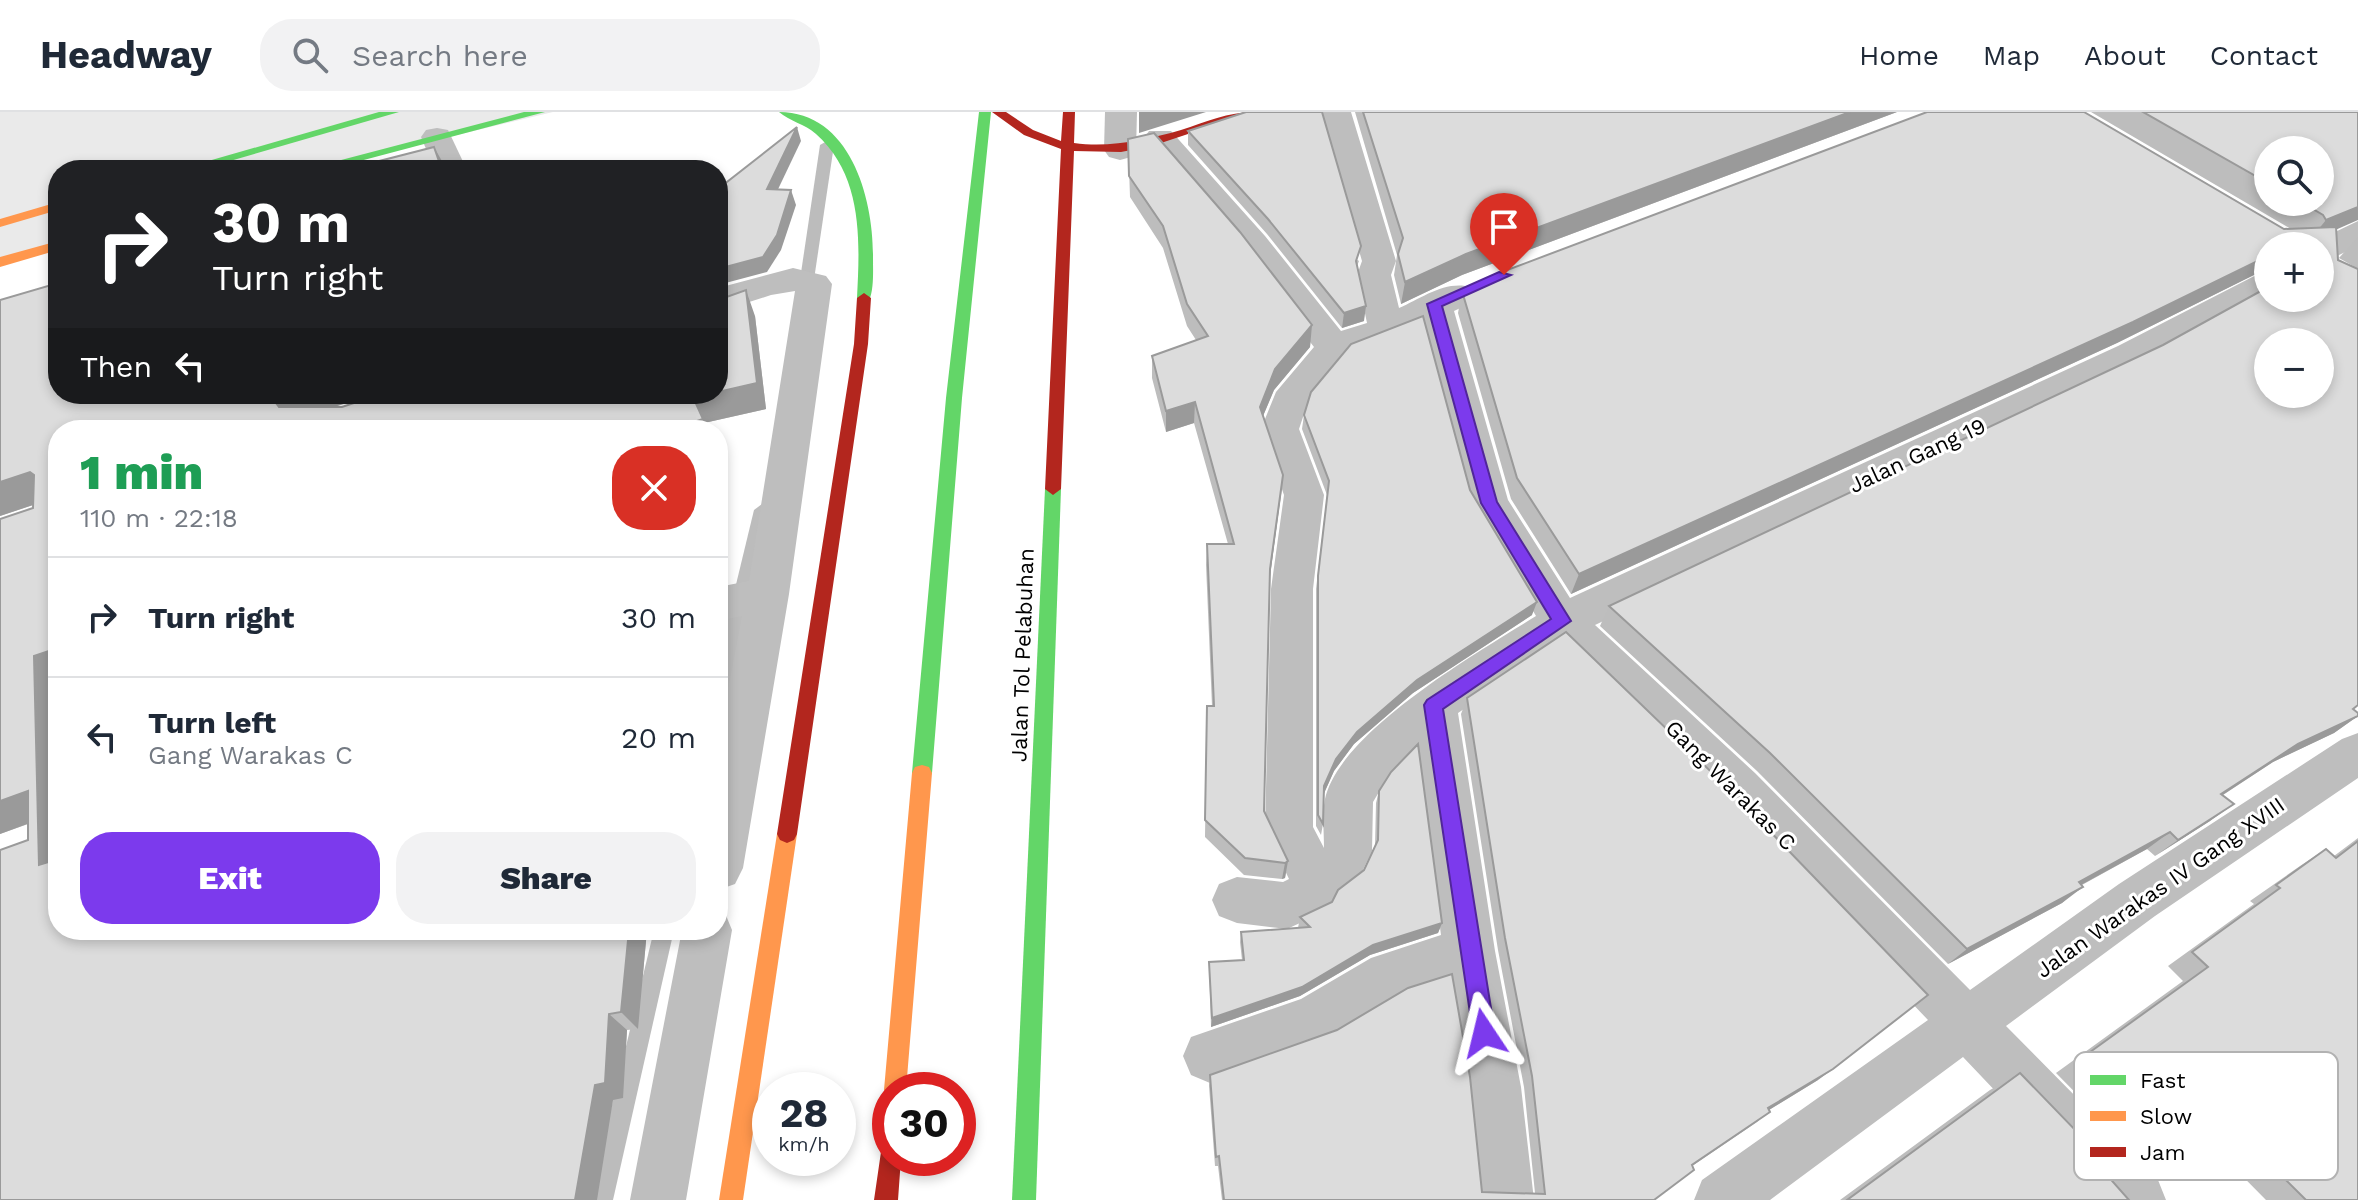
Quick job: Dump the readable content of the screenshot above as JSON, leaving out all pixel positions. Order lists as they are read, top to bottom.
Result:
{
  "streets": {
    "main road": ["Jalan Tol Pelabuhan"],
    "street": ["Jalan Gang 19", "Gang Warakas C", "Jalan Warakas IV Gang XVIII"]
  },
  "crossings": [
    ["Jalan Gang 19", "Gang Warakas C"],
    ["Gang Warakas C", "Jalan Warakas IV Gang XVIII"]
  ],
  "legend": ["Fast", "Slow", "Jam"],
  "page": {
    "header": "Headway",
    "search": "Search here",
    "nav": [
      "Home",
      "Map",
      "About",
      "Contact"
    ],
    "map_buttons": ["+", "−"],
    "turn": ["30 m", "Turn right"],
    "then": "Then",
    "heading": ["1 min", "110 m · 22:18"],
    "list": [
      {
        "name": "Turn right",
        "value": "30 m"
      },
      {
        "name": "Turn left",
        "note": "Gang Warakas C",
        "value": "20 m"
      }
    ],
    "buttons": ["Exit", "Share"],
    "speed": "28 km/h",
    "limit": "30"
  }
}
